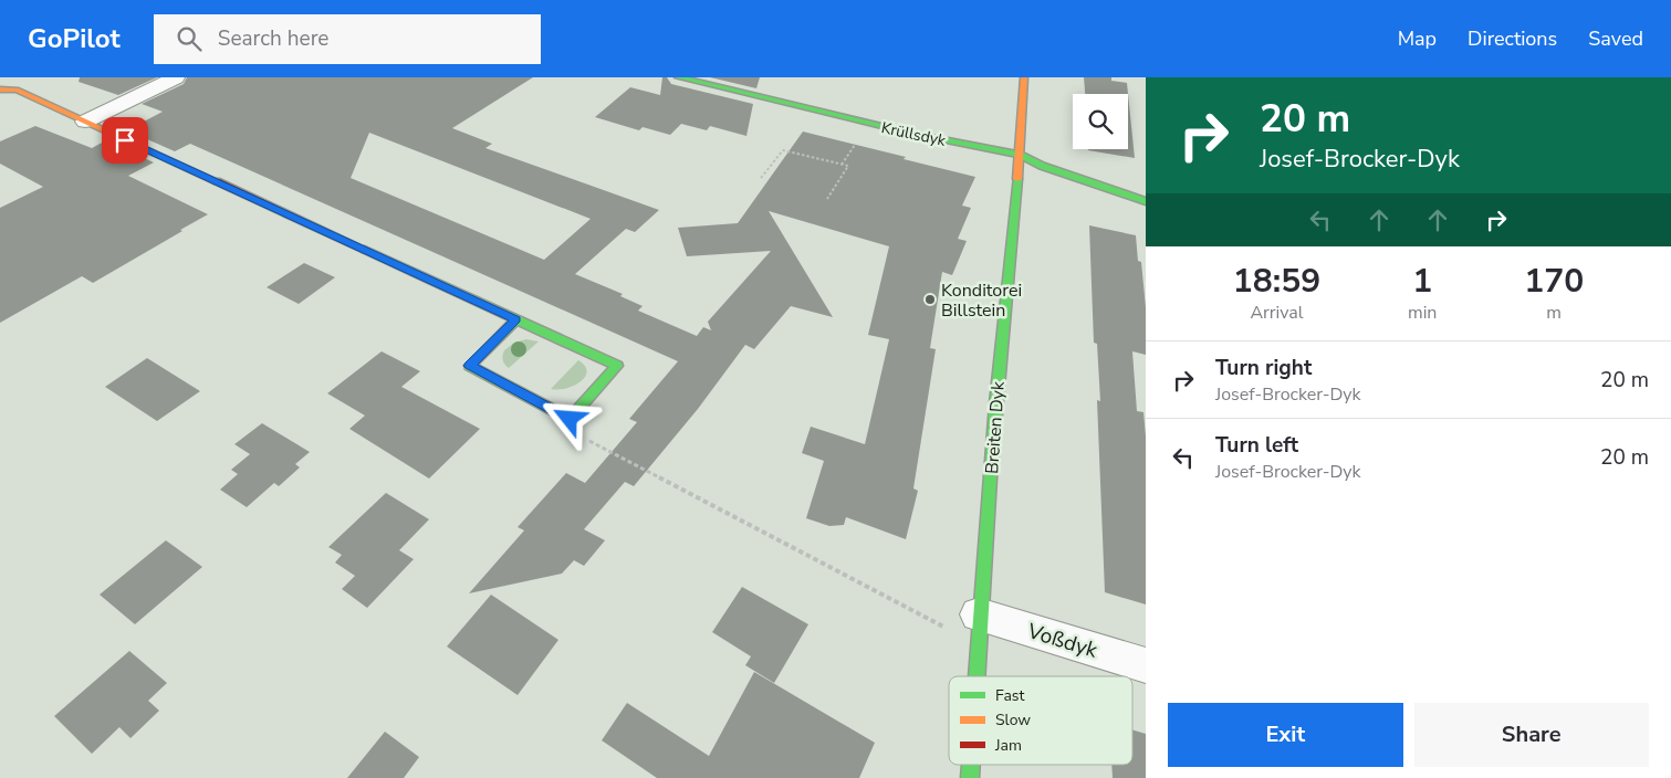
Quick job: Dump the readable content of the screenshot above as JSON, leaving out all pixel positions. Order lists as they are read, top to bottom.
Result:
{
  "streets": {
    "street": ["Krüllsdyk", "Breiten Dyk", "Voßdyk"]
  },
  "crossings": [
    ["Krüllsdyk", "Breiten Dyk"],
    ["Breiten Dyk", "Voßdyk"]
  ],
  "places": ["Konditorei Billstein"],
  "legend": ["Fast", "Slow", "Jam"],
  "page": {
    "header": "GoPilot",
    "search": "Search here",
    "nav": ["Map", "Directions", "Saved"],
    "turn": ["20 m", "Josef-Brocker-Dyk"],
    "eta": [
      "18:59",
      "Arrival",
      "1",
      "min",
      "170",
      "m"
    ],
    "list": [
      {
        "name": "Turn right",
        "note": "Josef-Brocker-Dyk",
        "value": "20 m"
      },
      {
        "name": "Turn left",
        "note": "Josef-Brocker-Dyk",
        "value": "20 m"
      }
    ],
    "buttons": ["Exit", "Share"]
  }
}
